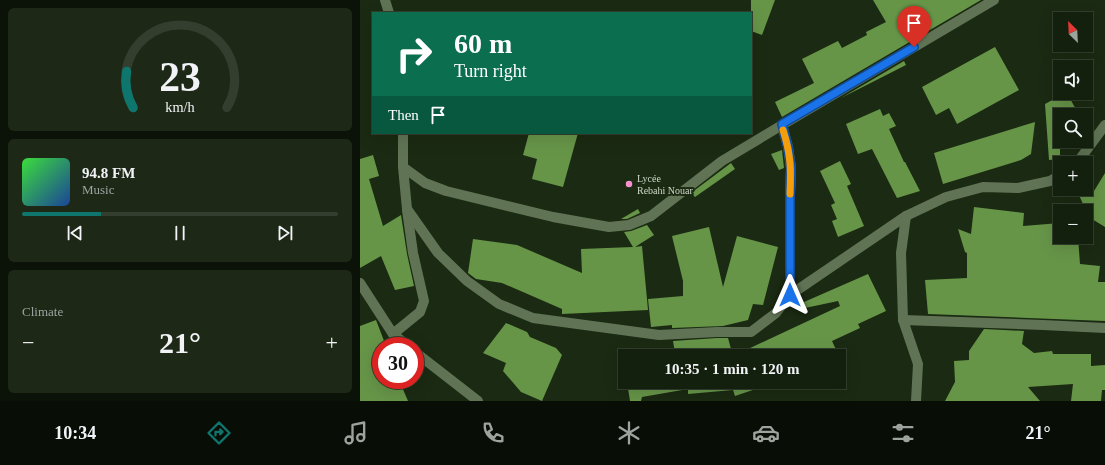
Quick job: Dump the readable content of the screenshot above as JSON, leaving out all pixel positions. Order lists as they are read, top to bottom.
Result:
{
  "places": ["Lycée Rebahi Nouar"],
  "north": "top left",
  "page": {
    "map_buttons": ["+", "−"],
    "turn": ["60 m", "Turn right"],
    "then": "Then",
    "song": ["94.8 FM", "Music"],
    "tile": "Climate",
    "heat": ["−", "21°", "+"],
    "limit": "30",
    "trip": "10:35 · 1 min · 120 m",
    "tabs": ["10:34", "21°"],
    "gauge": ["23", "km/h"]
  }
}
